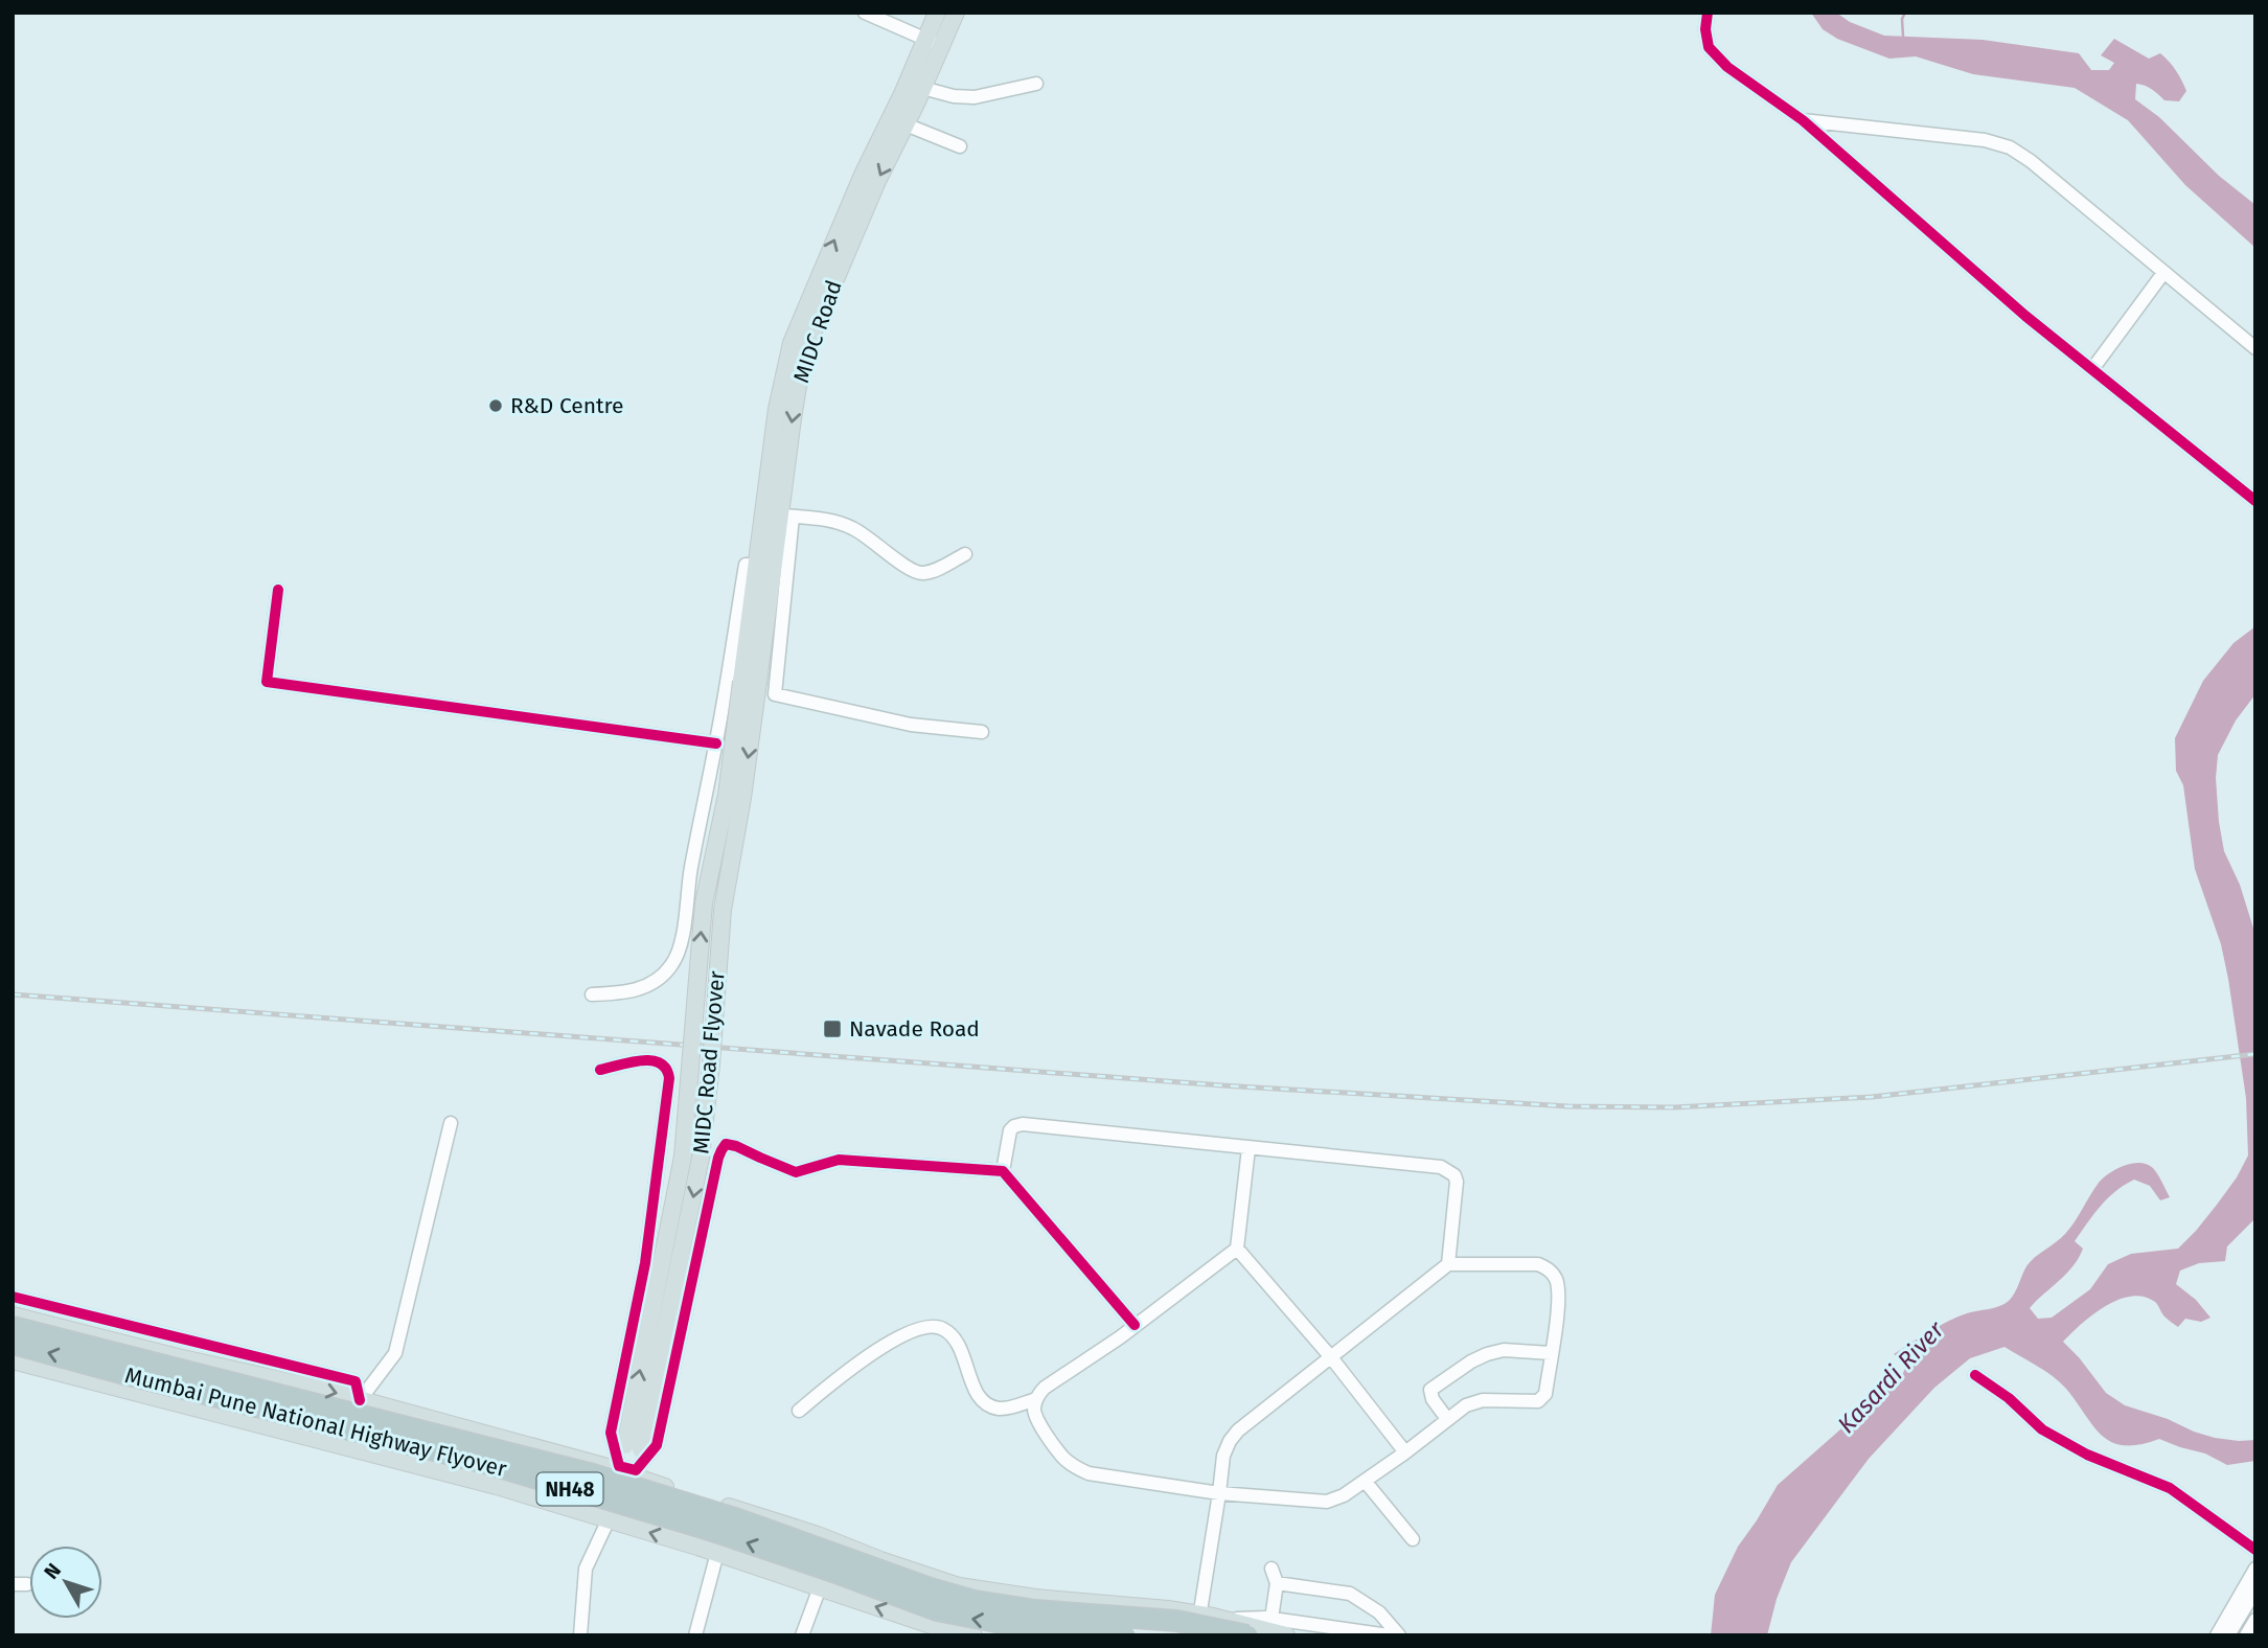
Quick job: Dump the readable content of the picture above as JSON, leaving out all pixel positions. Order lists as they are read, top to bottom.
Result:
{
  "streets": {
    "highway": ["Mumbai Pune National Highway Flyover", "NH48"],
    "main road": ["MIDC Road", "MIDC Road Flyover"]
  },
  "crossings": [
    ["MIDC Road", "MIDC Road Flyover"]
  ],
  "water": ["Kasardi River"],
  "places": {
    "other": ["R&D Centre"],
    "transit": ["Navade Road"]
  },
  "north": "top left"
}
